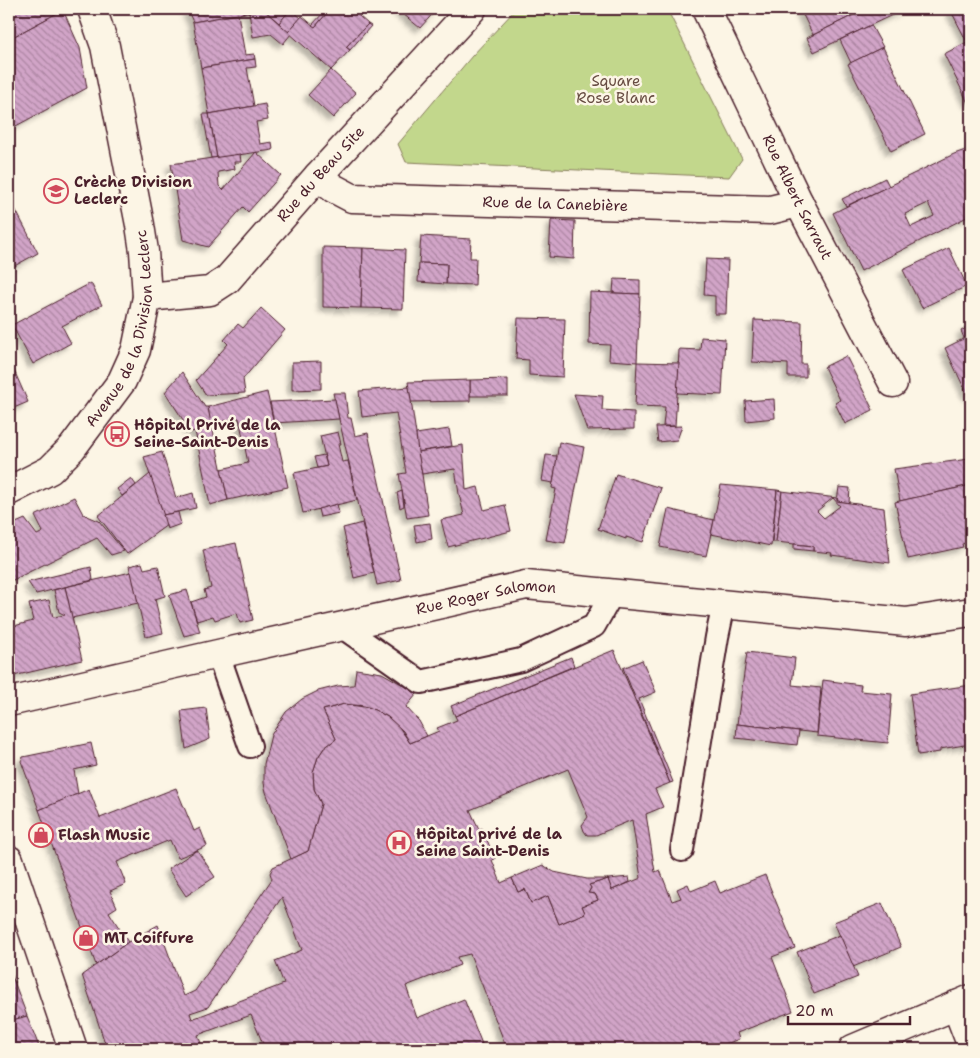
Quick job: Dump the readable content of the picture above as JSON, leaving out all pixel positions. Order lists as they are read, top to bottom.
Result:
{
  "streets": {
    "street": [
      "Rue du Beau Site",
      "Rue Albert Sarraut",
      "Rue de la Canebière",
      "Avenue de la Division Leclerc",
      "Rue Roger Salomon"
    ]
  },
  "crossings": [
    ["Rue du Beau Site", "Rue de la Canebière"],
    ["Rue du Beau Site", "Avenue de la Division Leclerc"],
    ["Rue Albert Sarraut", "Rue de la Canebière"]
  ],
  "parks": ["Square Rose Blanc"],
  "places": {
    "school or university": ["Crèche Division Leclerc"],
    "bus stop": ["Hôpital Privé de la Seine-Saint-Denis"],
    "shop": ["Flash Music", "MT Coiffure"],
    "hospital": ["Hôpital privé de la Seine Saint-Denis"]
  },
  "scale_bar": "20 m"
}
